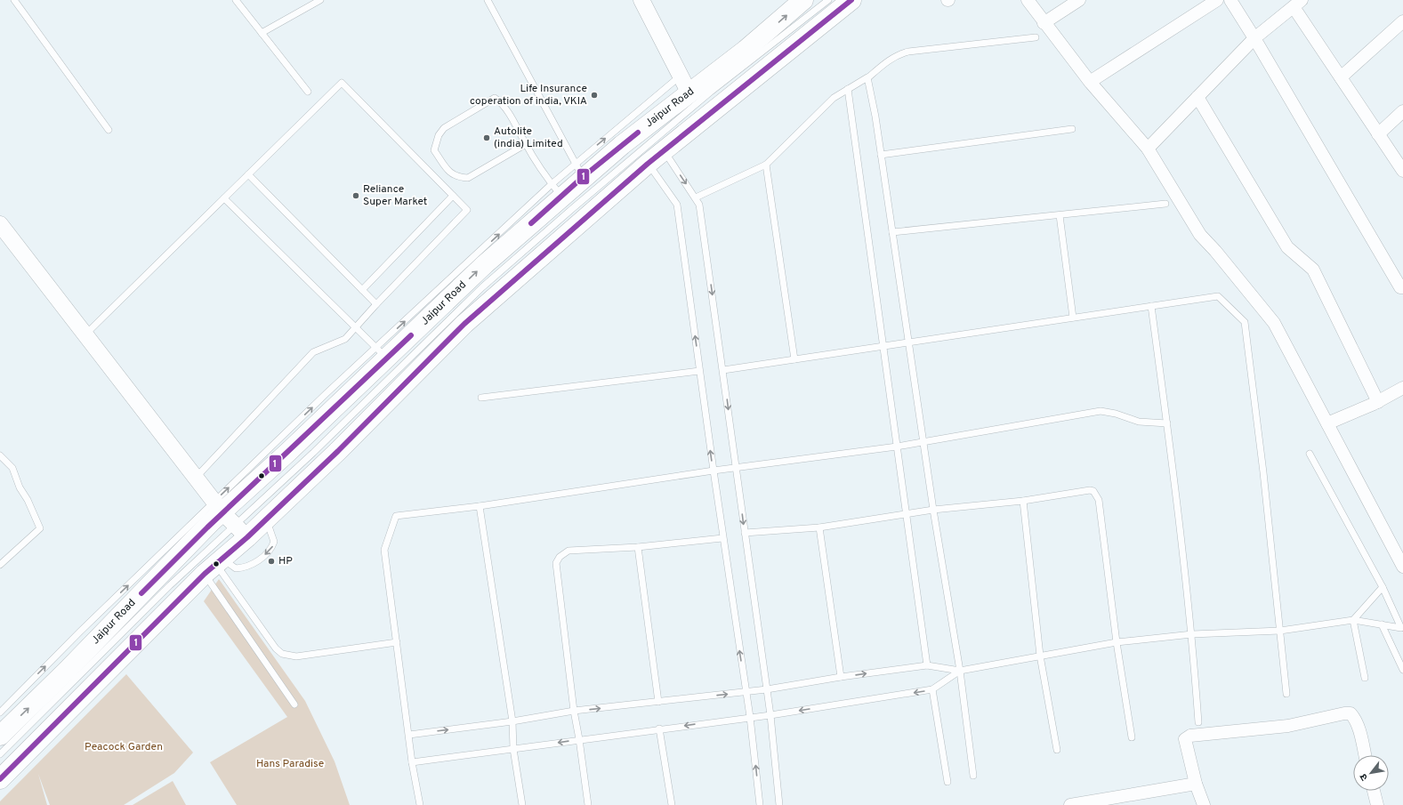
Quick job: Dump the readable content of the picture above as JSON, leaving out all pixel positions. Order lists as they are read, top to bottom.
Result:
{
  "streets": {
    "main road": ["Jaipur Road"]
  },
  "parks": ["Peacock Garden", "Hans Paradise"],
  "places": [
    "Life Insurance coperation of india, VKIA",
    "Autolite (india) Limited",
    "Reliance Super Market",
    "HP"
  ],
  "lines": ["transit line 1"],
  "north": "bottom left"
}
